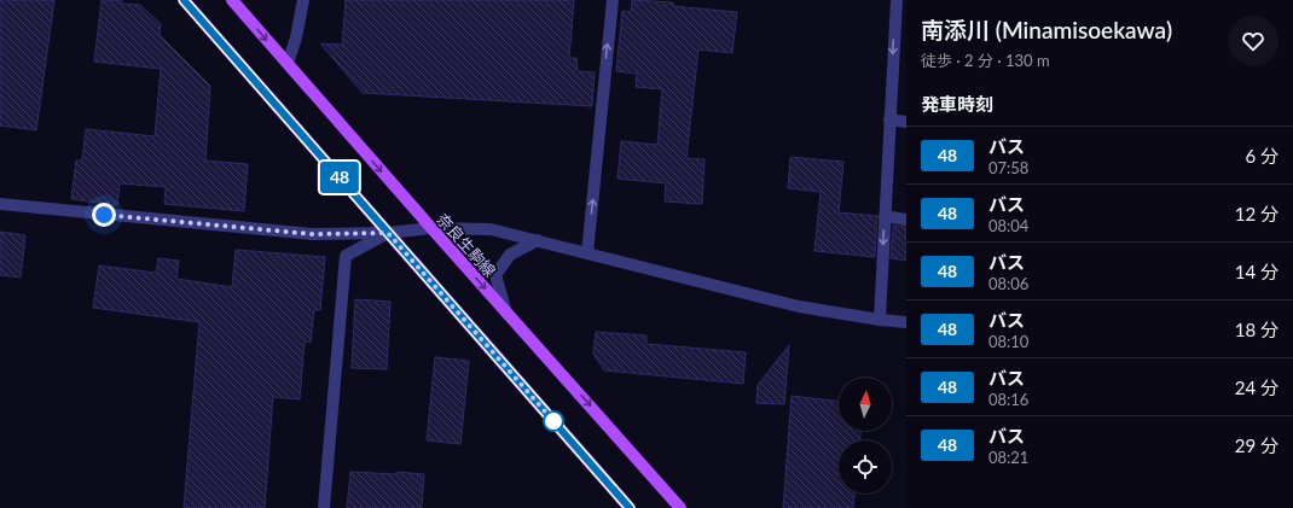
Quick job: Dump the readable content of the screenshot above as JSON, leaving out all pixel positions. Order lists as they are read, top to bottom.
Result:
{
  "streets": {
    "main road": ["奈良生駒線"]
  },
  "lines": ["bus line 48"],
  "north": "top",
  "page": {
    "on_map": "48",
    "heading": [
      ["南添川 (Minamisoekawa)", "徒歩 · 2 分 · 130 m"],
      "発車時刻"
    ],
    "list": [
      {
        "mark": "48",
        "name": "バス",
        "note": "07:58",
        "value": "6 分"
      },
      {
        "mark": "48",
        "name": "バス",
        "note": "08:04",
        "value": "12 分"
      },
      {
        "mark": "48",
        "name": "バス",
        "note": "08:06",
        "value": "14 分"
      },
      {
        "mark": "48",
        "name": "バス",
        "note": "08:10",
        "value": "18 分"
      },
      {
        "mark": "48",
        "name": "バス",
        "note": "08:16",
        "value": "24 分"
      },
      {
        "mark": "48",
        "name": "バス",
        "note": "08:21",
        "value": "29 分"
      }
    ]
  }
}
